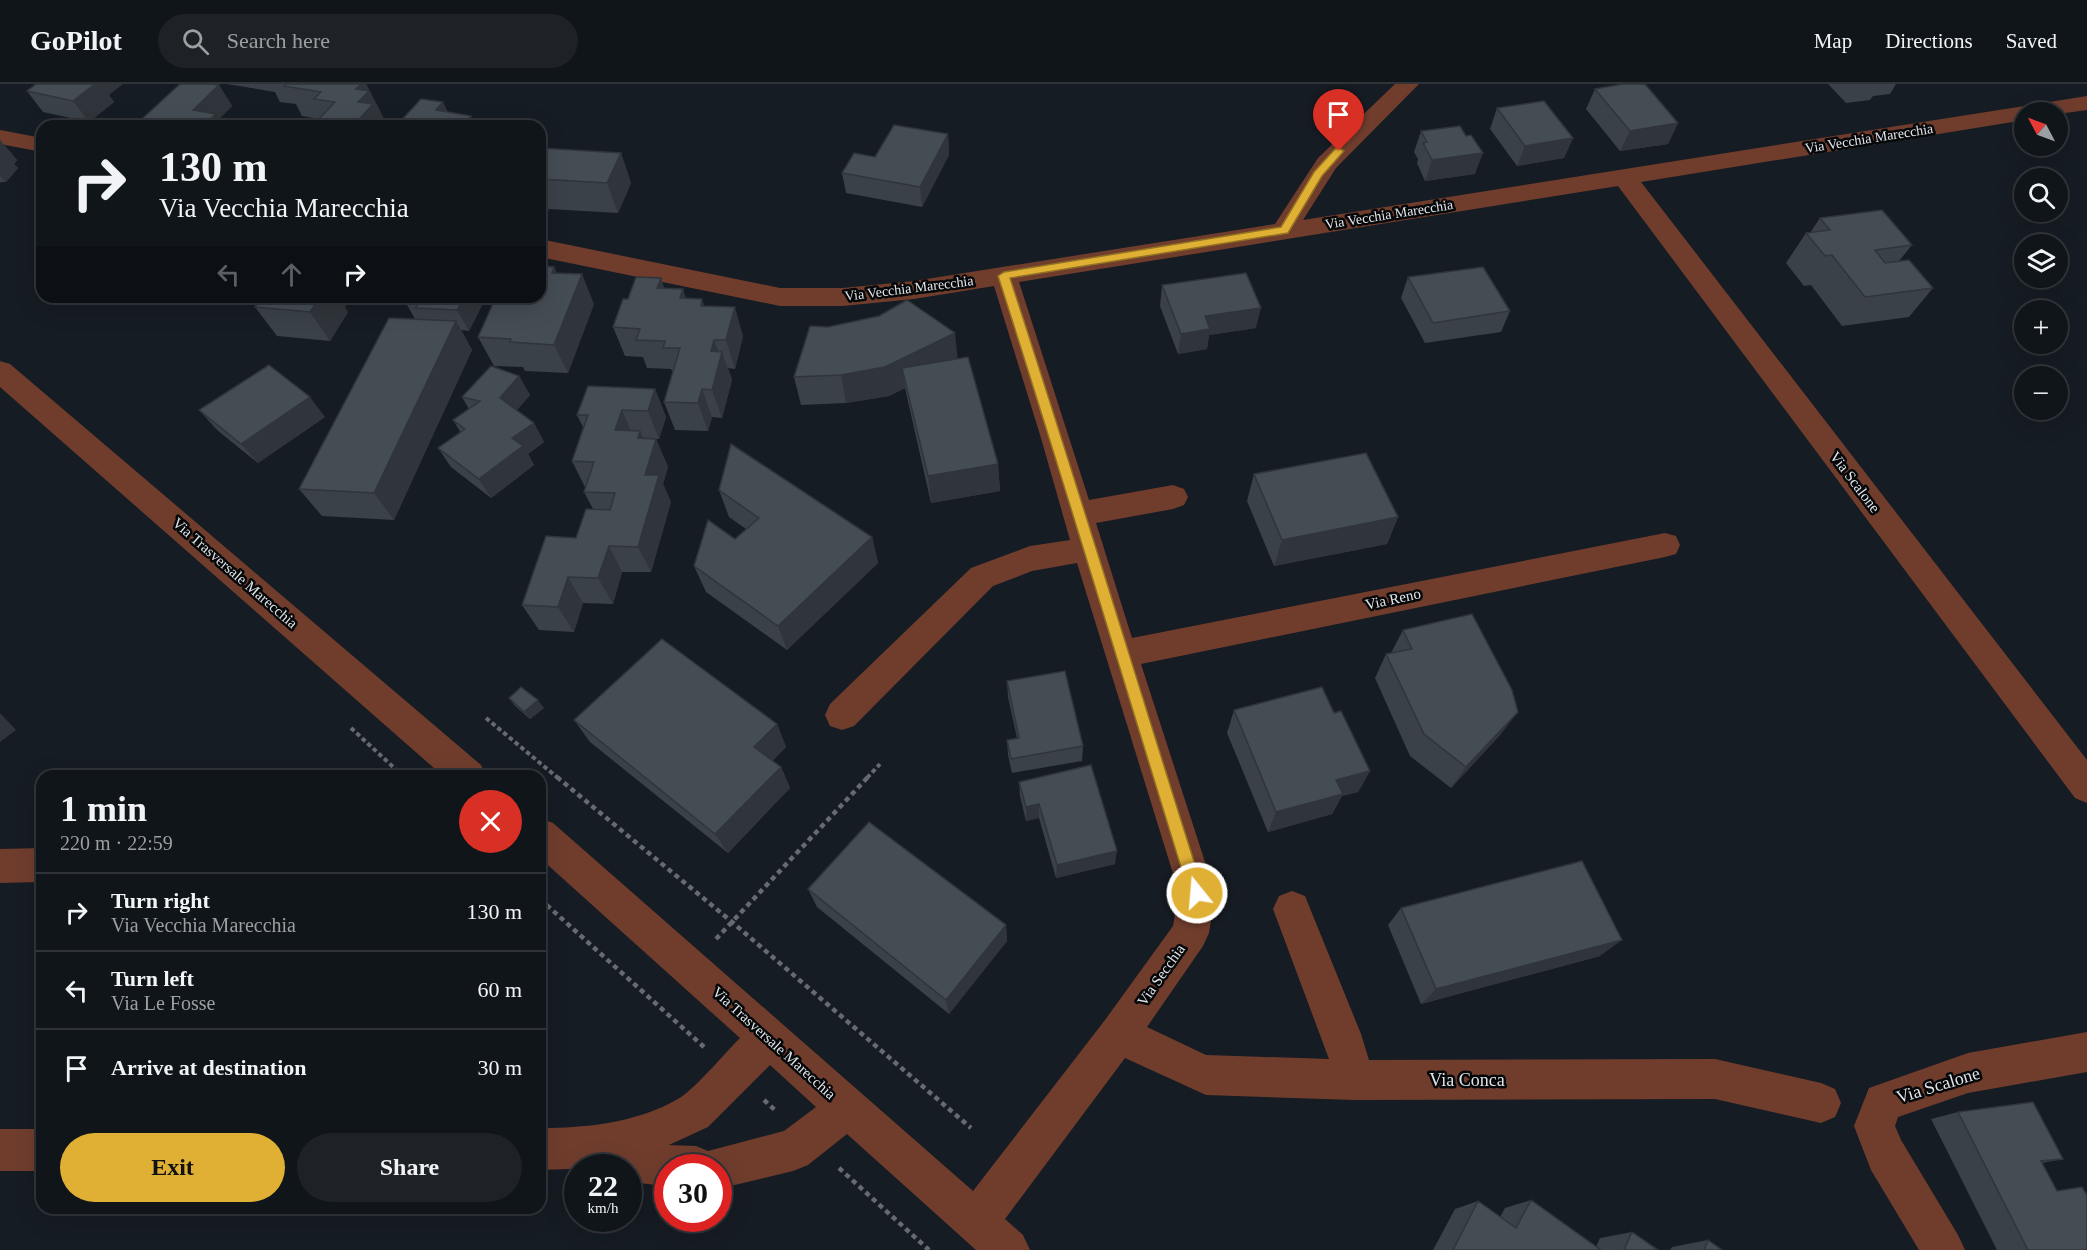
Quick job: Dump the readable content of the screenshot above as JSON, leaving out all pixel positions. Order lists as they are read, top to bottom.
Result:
{
  "streets": {
    "street": [
      "Via Vecchia Marecchia",
      "Via Scalone",
      "Via Trasversale Marecchia",
      "Via Reno",
      "Via Secchia",
      "Via Conca"
    ]
  },
  "crossings": [
    ["Via Vecchia Marecchia", "Via Scalone"],
    ["Via Vecchia Marecchia", "Via Secchia"],
    ["Via Trasversale Marecchia", "Via Secchia"],
    ["Via Reno", "Via Secchia"],
    ["Via Secchia", "Via Conca"]
  ],
  "north": "top left",
  "page": {
    "header": "GoPilot",
    "search": "Search here",
    "nav": ["Map", "Directions", "Saved"],
    "map_buttons": ["+", "−"],
    "turn": ["130 m", "Via Vecchia Marecchia"],
    "heading": ["1 min", "220 m · 22:59"],
    "list": [
      {
        "name": "Turn right",
        "note": "Via Vecchia Marecchia",
        "value": "130 m"
      },
      {
        "name": "Turn left",
        "note": "Via Le Fosse",
        "value": "60 m"
      },
      {
        "name": "Arrive at destination",
        "value": "30 m"
      }
    ],
    "buttons": ["Exit", "Share"],
    "speed": "22 km/h",
    "limit": "30"
  }
}
